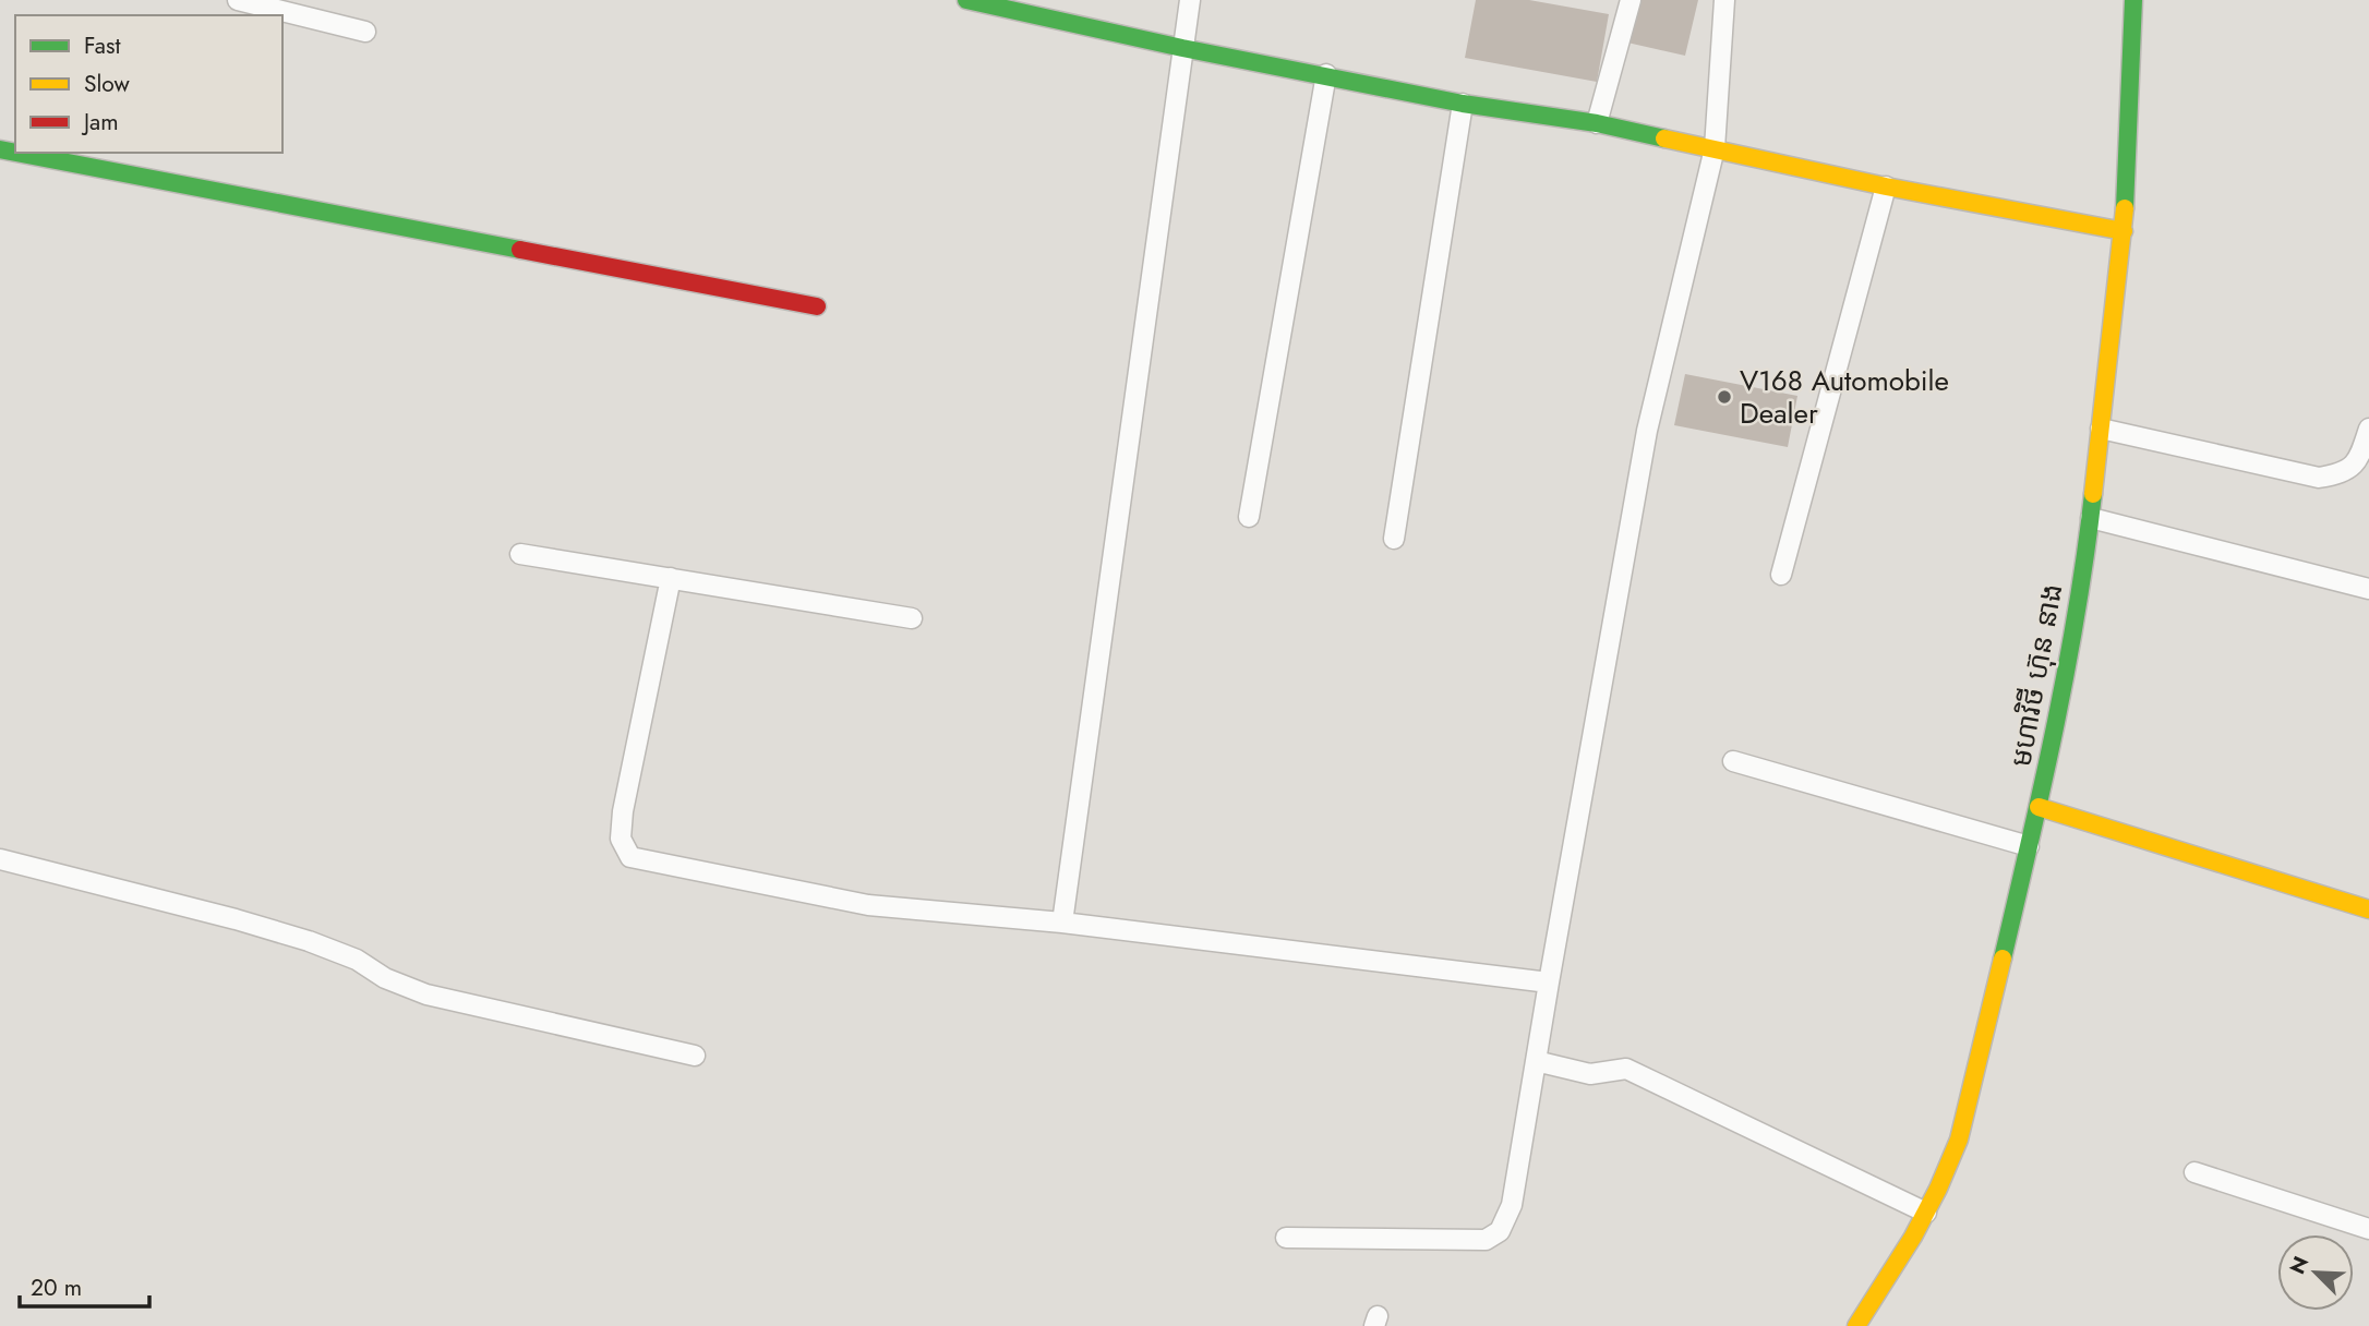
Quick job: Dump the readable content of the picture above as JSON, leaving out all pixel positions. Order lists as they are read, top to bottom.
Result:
{
  "streets": {
    "street": ["មហាវិថី ហ៊ុន នាង"]
  },
  "places": ["V168 Automobile Dealer"],
  "legend": ["Fast", "Slow", "Jam"],
  "scale_bar": "20 m",
  "north": "top left"
}
